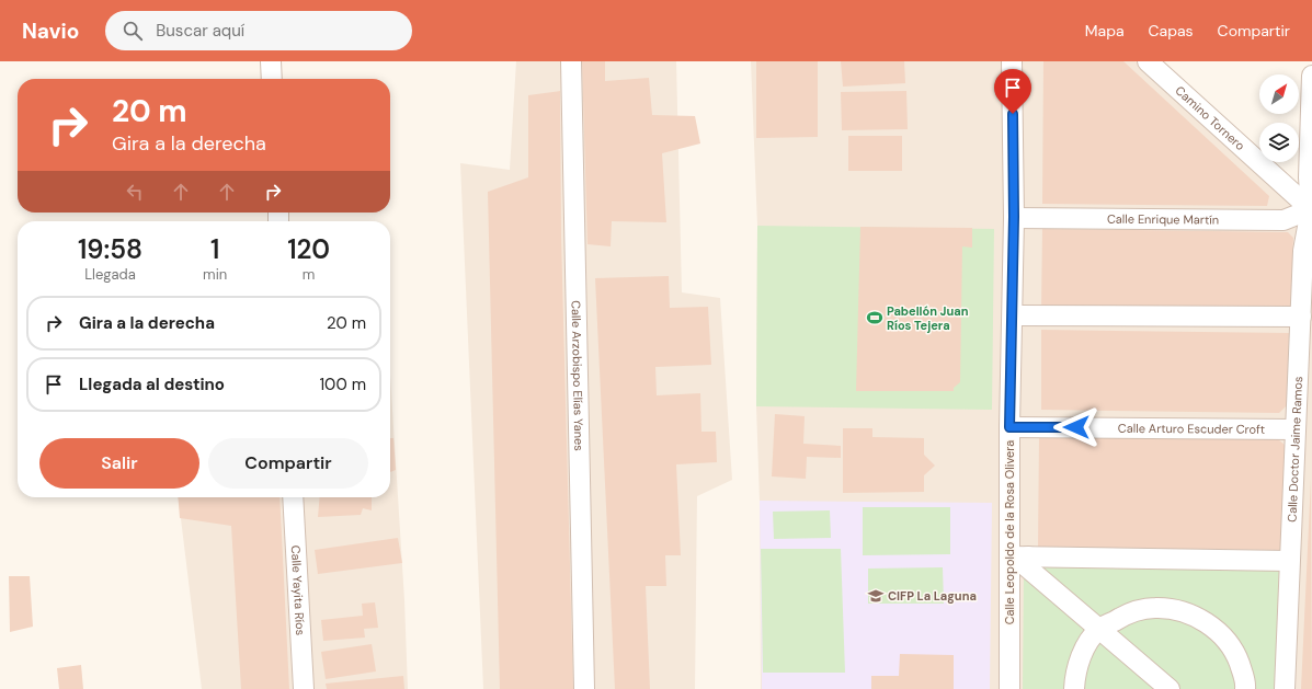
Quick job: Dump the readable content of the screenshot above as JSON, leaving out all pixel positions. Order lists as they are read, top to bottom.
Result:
{
  "streets": {
    "street": [
      "Camino Tornero",
      "Calle Enrique Martín",
      "Calle Arzobispo Elías Yanes",
      "Calle Arturo Escuder Croft",
      "Calle Doctor Jaime Ramos",
      "Calle Leopoldo de la Rosa Olivera",
      "Calle Yayita Ríos"
    ]
  },
  "crossings": [
    ["Camino Tornero", "Calle Enrique Martín"],
    ["Camino Tornero", "Calle Doctor Jaime Ramos"],
    ["Calle Enrique Martín", "Calle Doctor Jaime Ramos"],
    ["Calle Enrique Martín", "Calle Leopoldo de la Rosa Olivera"],
    ["Calle Arturo Escuder Croft", "Calle Doctor Jaime Ramos"],
    ["Calle Arturo Escuder Croft", "Calle Leopoldo de la Rosa Olivera"]
  ],
  "places": {
    "sports": ["Pabellón Juan Ríos Tejera"],
    "school or university": ["CIFP La Laguna"]
  },
  "north": "top right",
  "page": {
    "header": "Navio",
    "search": "Buscar aquí",
    "nav": ["Mapa", "Capas", "Compartir"],
    "turn": ["20 m", "Gira a la derecha"],
    "eta": [
      "19:58",
      "Llegada",
      "1",
      "min",
      "120",
      "m"
    ],
    "list": [
      {
        "name": "Gira a la derecha",
        "value": "20 m"
      },
      {
        "name": "Llegada al destino",
        "value": "100 m"
      }
    ],
    "buttons": ["Salir", "Compartir"]
  }
}
